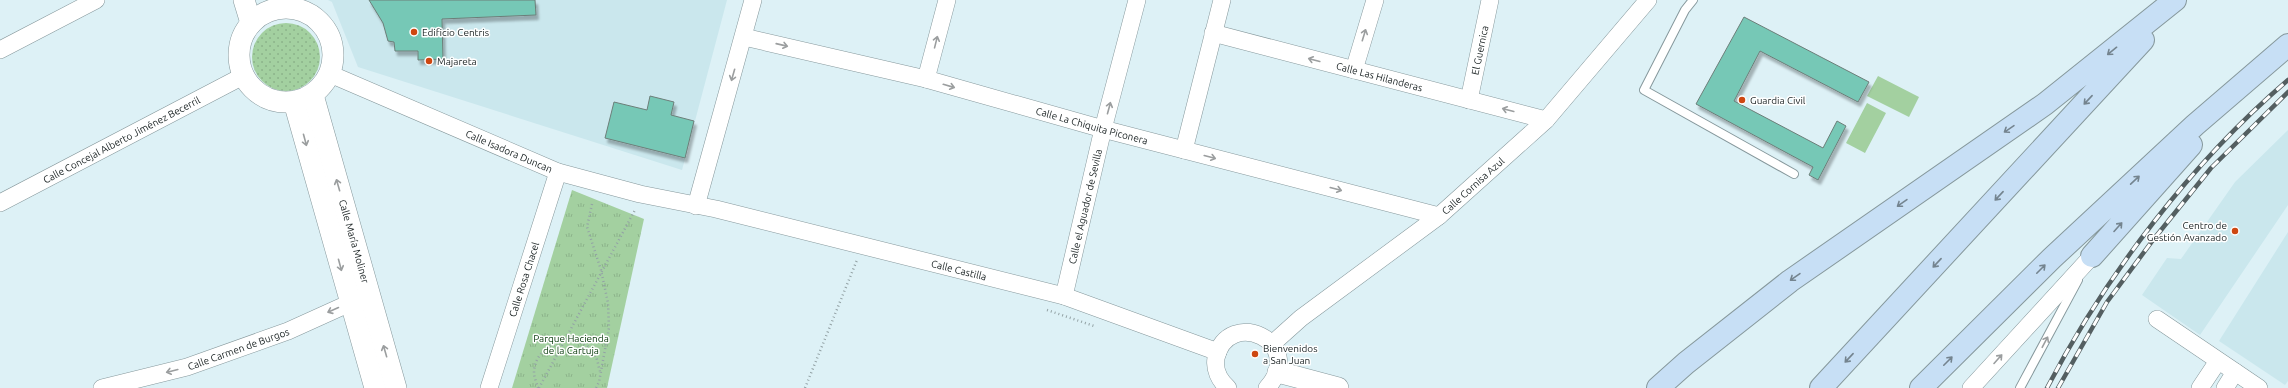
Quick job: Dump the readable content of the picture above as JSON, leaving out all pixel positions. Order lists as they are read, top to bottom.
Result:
{
  "streets": {
    "street": [
      "El Guernica",
      "Calle Las Hilanderas",
      "Calle La Chiquita Piconera",
      "Calle Concejal Alberto Jiménez Becerril",
      "Calle Isadora Duncan",
      "Calle Cornisa Azul",
      "Calle el Aguador de Sevilla",
      "Calle María Moliner",
      "Calle Castilla",
      "Calle Rosa Chacel",
      "Calle Carmen de Burgos"
    ]
  },
  "crossings": [
    ["El Guernica", "Calle Las Hilanderas"],
    ["Calle Las Hilanderas", "Calle Cornisa Azul"],
    ["Calle La Chiquita Piconera", "Calle Cornisa Azul"],
    ["Calle La Chiquita Piconera", "Calle el Aguador de Sevilla"],
    ["Calle Concejal Alberto Jiménez Becerril", "Calle Isadora Duncan"],
    ["Calle Concejal Alberto Jiménez Becerril", "Calle María Moliner"],
    ["Calle Isadora Duncan", "Calle María Moliner"],
    ["Calle Isadora Duncan", "Calle Castilla"],
    ["Calle Isadora Duncan", "Calle Rosa Chacel"],
    ["Calle el Aguador de Sevilla", "Calle Castilla"],
    ["Calle María Moliner", "Calle Carmen de Burgos"]
  ],
  "one_way": ["Calle Las Hilanderas", "Calle La Chiquita Piconera", "Calle Carmen de Burgos"],
  "parks": ["Parque Hacienda de la Cartuja"],
  "places": [
    "Edificio Centris",
    "Majareta",
    "Guardia Civil",
    "Centro de Gestión Avanzado",
    "Bienvenidos a San Juan"
  ]
}
